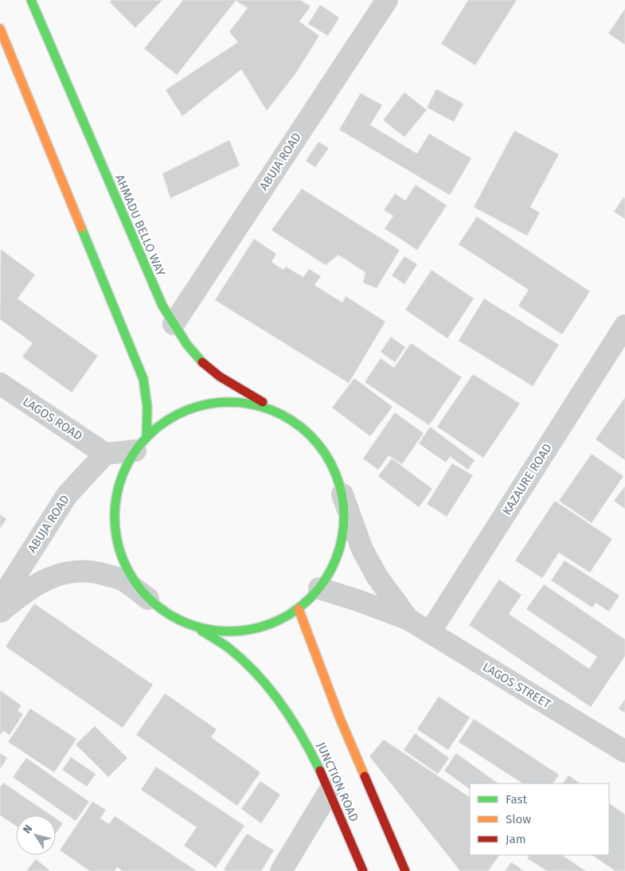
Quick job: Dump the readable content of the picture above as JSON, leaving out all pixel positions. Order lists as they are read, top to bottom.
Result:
{
  "streets": {
    "main road": ["AHMADU BELLO WAY", "JUNCTION ROAD"],
    "street": [
      "ABUJA ROAD",
      "LAGOS ROAD",
      "KAZAURE ROAD",
      "LAGOS STREET"
    ]
  },
  "crossings": [
    ["ABUJA ROAD", "AHMADU BELLO WAY"],
    ["ABUJA ROAD", "LAGOS ROAD"],
    ["KAZAURE ROAD", "LAGOS STREET"]
  ],
  "legend": ["Fast", "Slow", "Jam"],
  "north": "top left"
}
